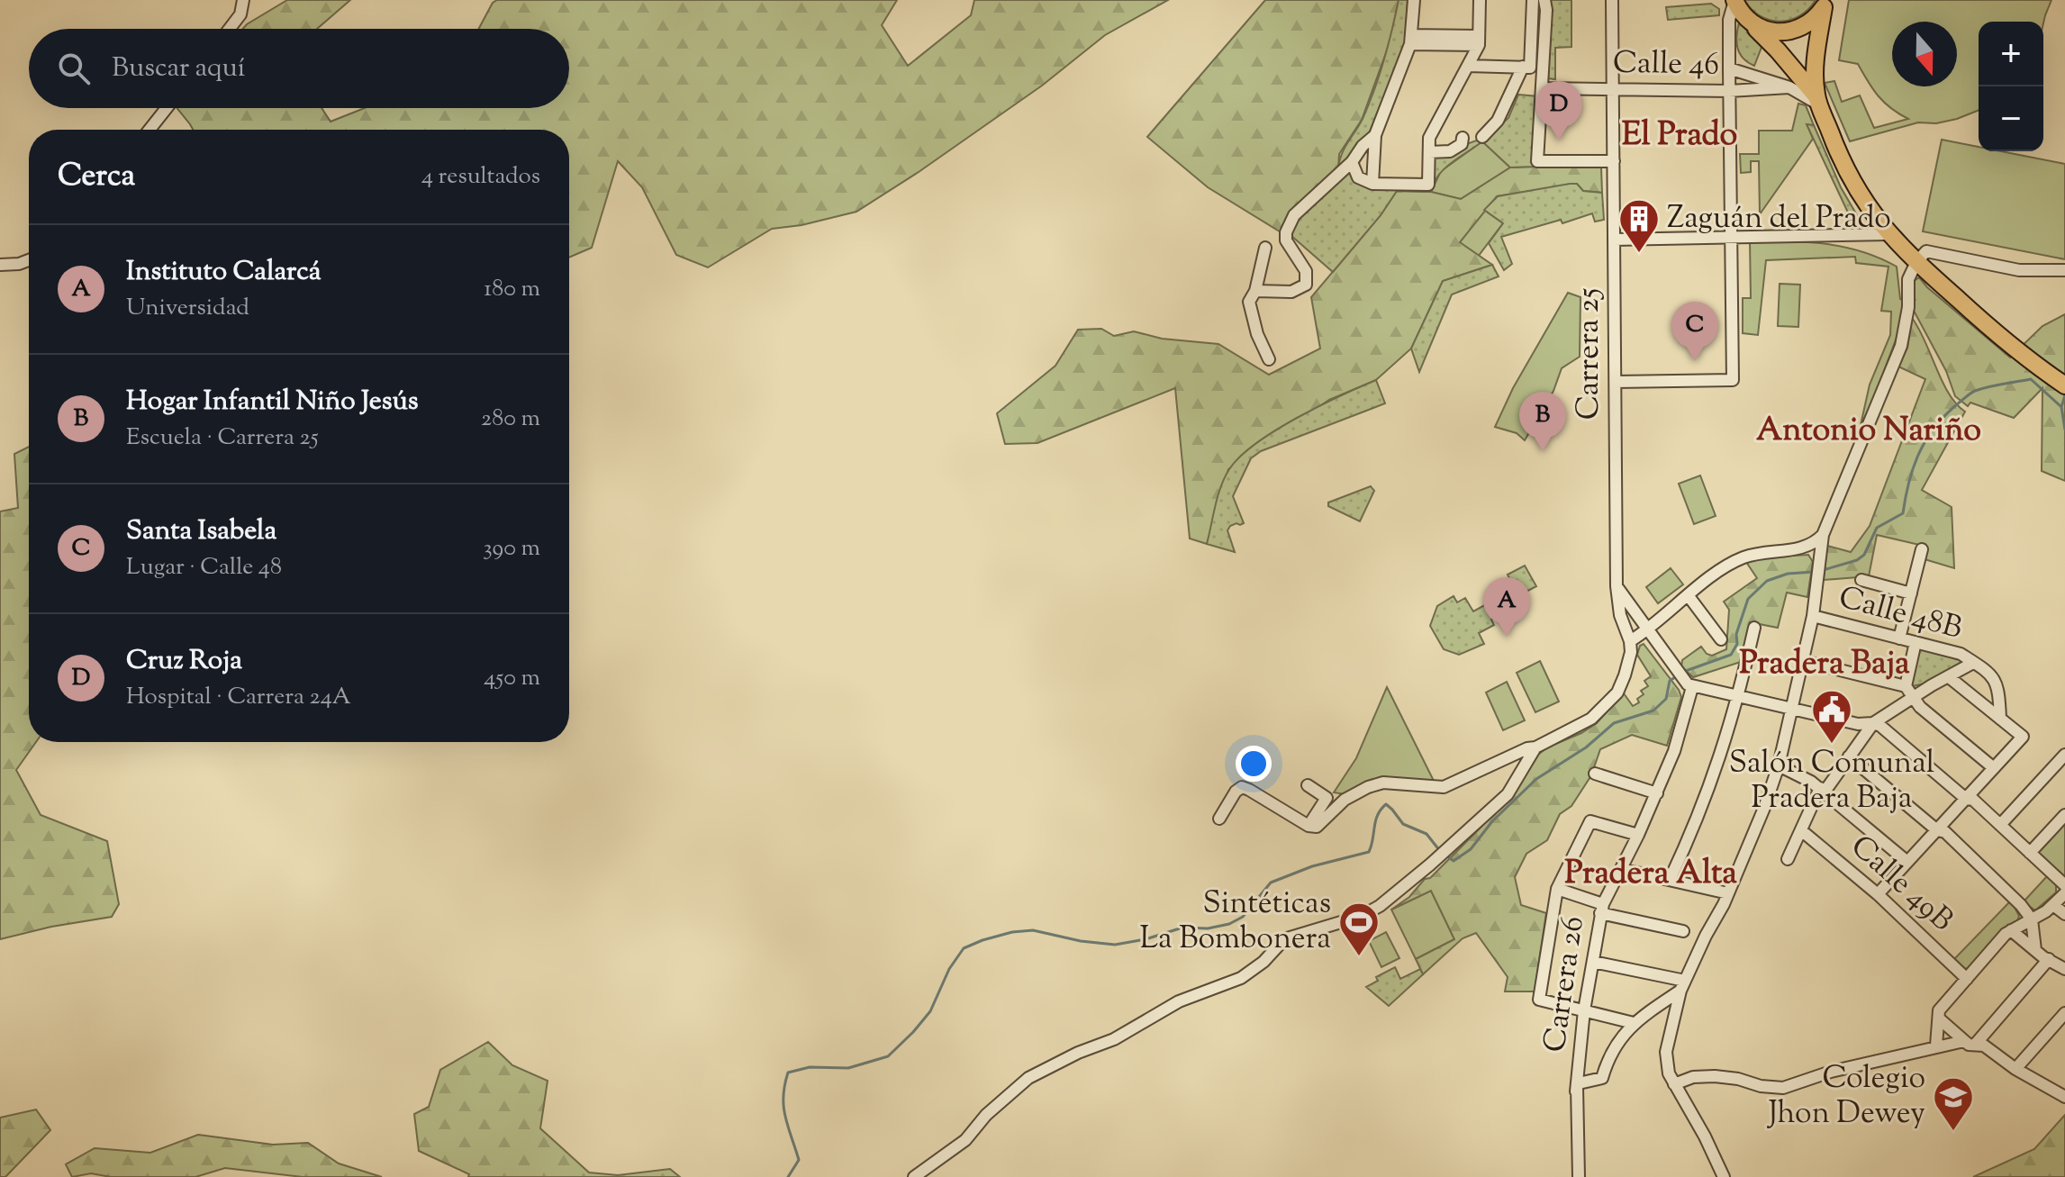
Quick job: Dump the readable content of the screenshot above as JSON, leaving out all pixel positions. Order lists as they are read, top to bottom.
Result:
{
  "streets": {
    "street": [
      "Calle 46",
      "Carrera 25",
      "Calle 48B",
      "Calle 49B",
      "Carrera 26"
    ]
  },
  "crossings": [
    ["Calle 46", "Carrera 25"]
  ],
  "districts": [
    "El Prado",
    "Antonio Nariño",
    "Pradera Baja",
    "Pradera Alta"
  ],
  "places": {
    "building": ["Zaguán del Prado"],
    "public building": ["Salón Comunal Pradera Baja"],
    "sports": ["Sintéticas La Bombonera"],
    "school or university": ["Colegio Jhon Dewey"]
  },
  "north": "bottom",
  "page": {
    "map_buttons": ["+", "−"],
    "search": "Buscar aquí",
    "pins": [
      "D",
      "C",
      "B",
      "A"
    ],
    "heading": ["Cerca", "4 resultados"],
    "list": [
      {
        "mark": "A",
        "name": "Instituto Calarcá",
        "note": "Universidad",
        "value": "180 m"
      },
      {
        "mark": "B",
        "name": "Hogar Infantil Niño Jesús",
        "note": "Escuela · Carrera 25",
        "value": "280 m"
      },
      {
        "mark": "C",
        "name": "Santa Isabela",
        "note": "Lugar · Calle 48",
        "value": "390 m"
      },
      {
        "mark": "D",
        "name": "Cruz Roja",
        "note": "Hospital · Carrera 24A",
        "value": "450 m"
      }
    ]
  }
}
